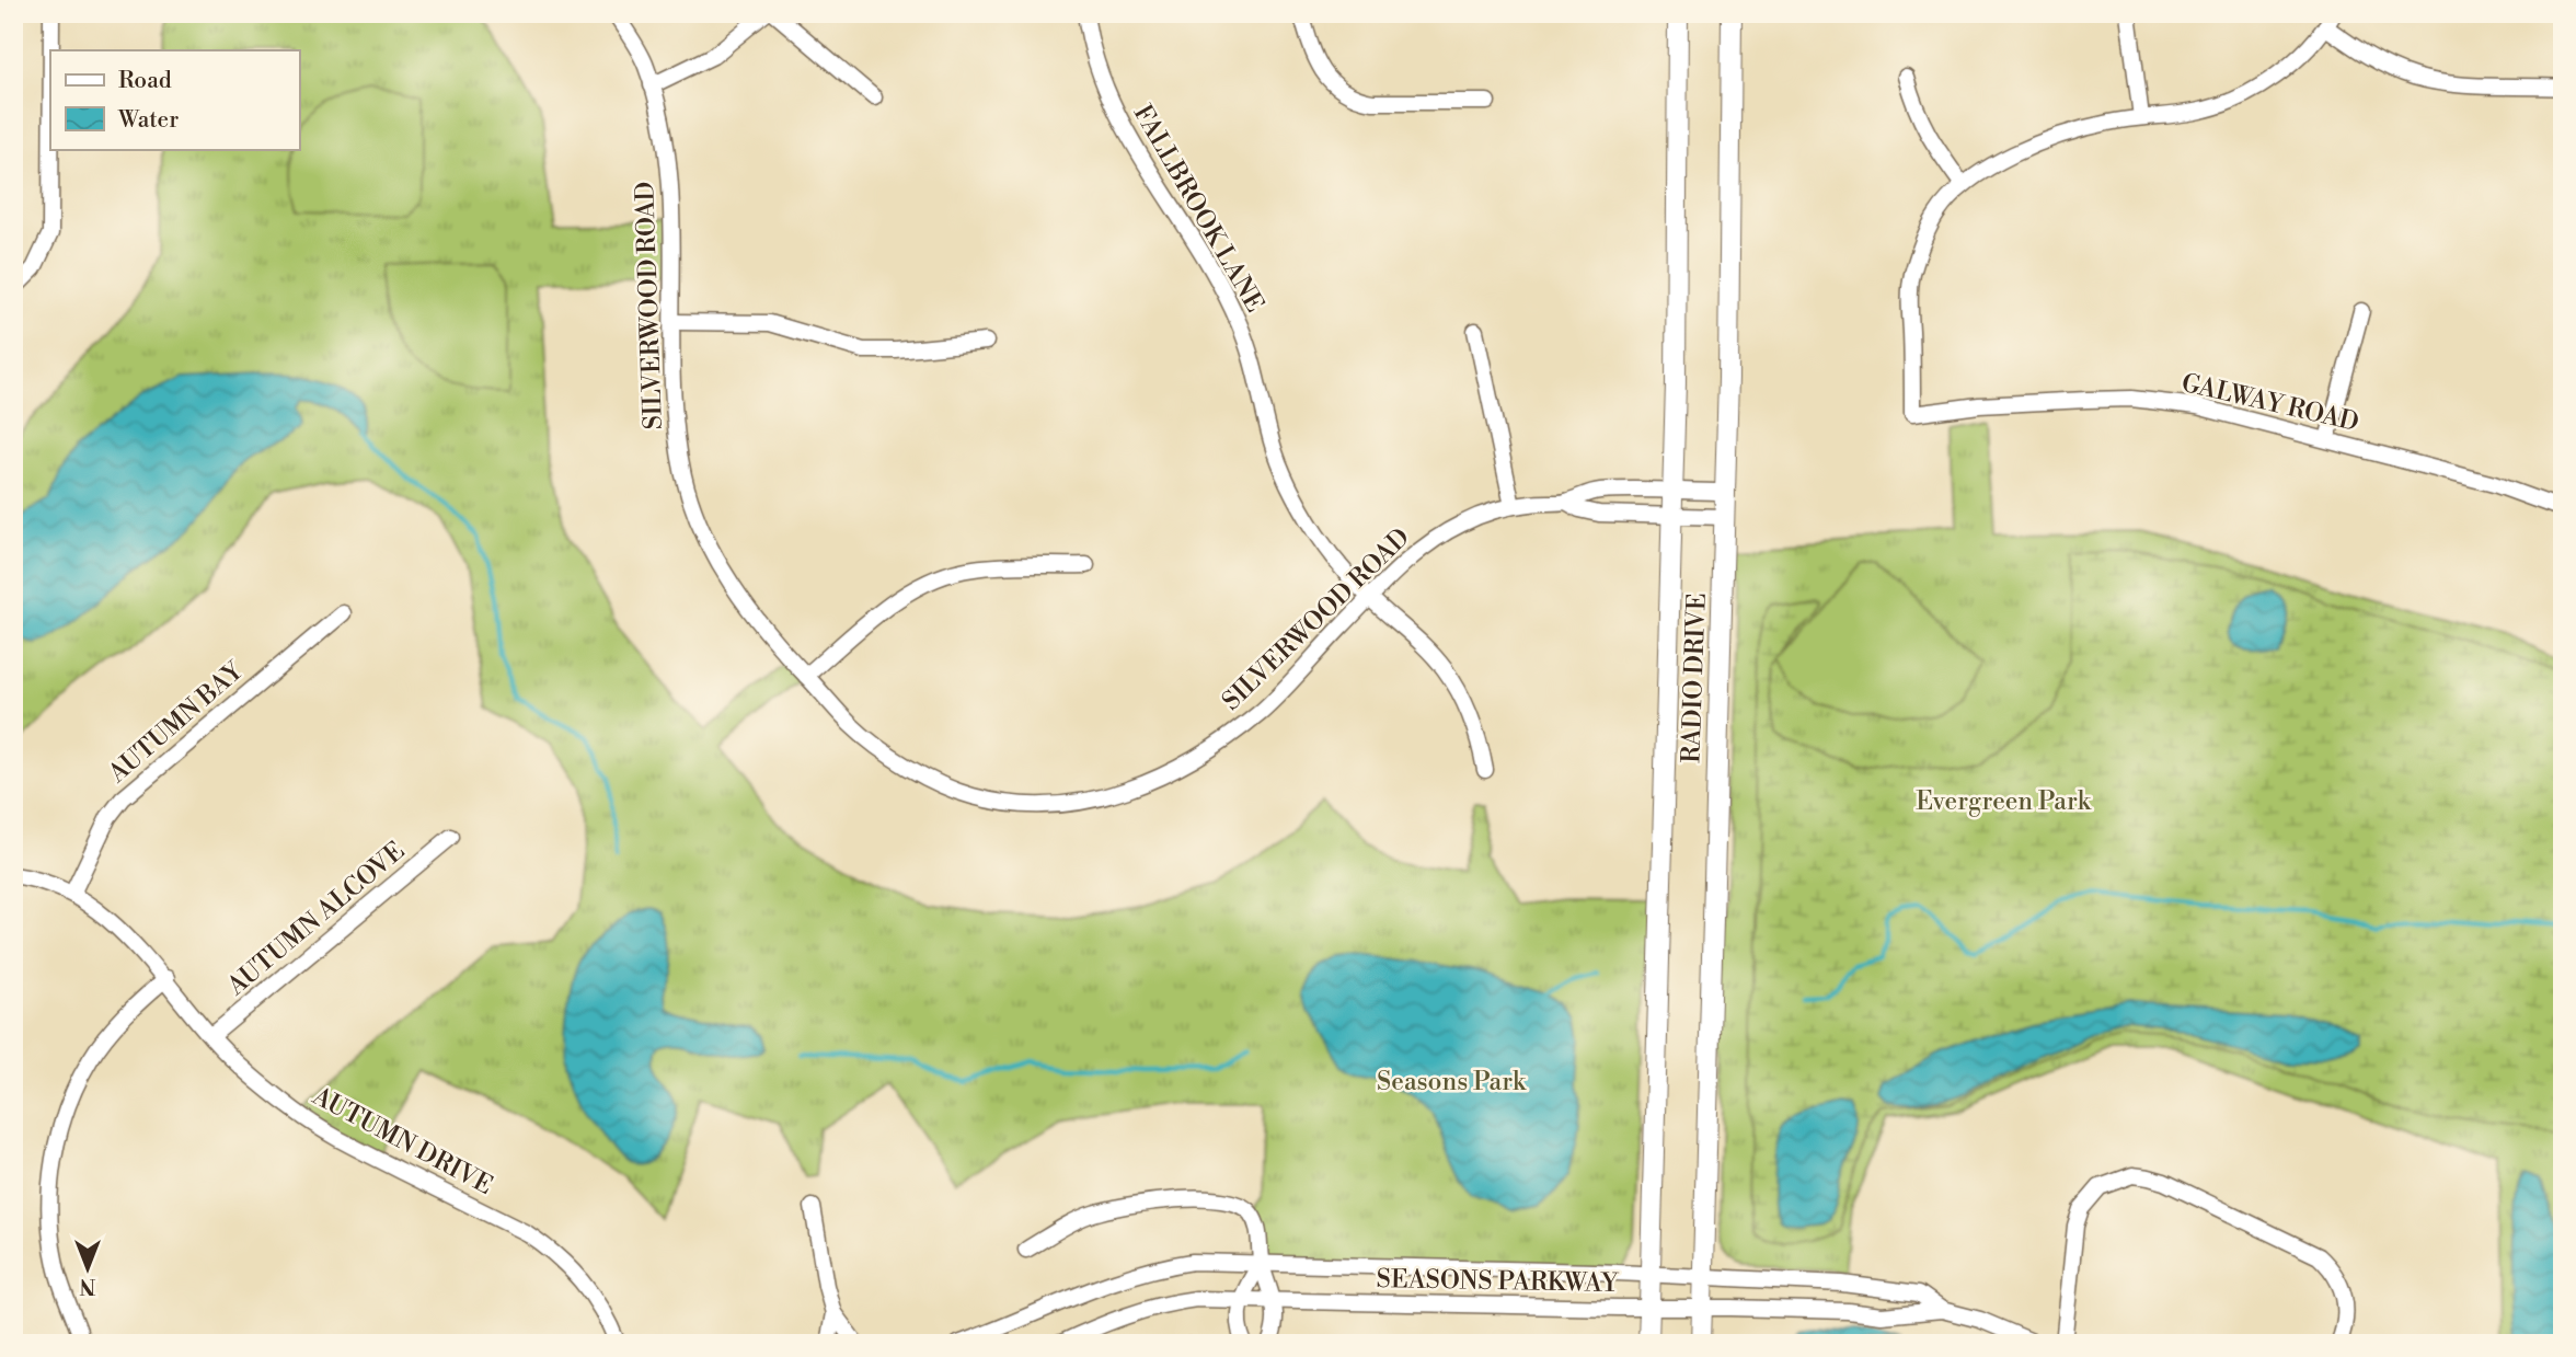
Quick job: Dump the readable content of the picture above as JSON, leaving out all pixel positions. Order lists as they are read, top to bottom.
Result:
{
  "streets": {
    "main road": ["RADIO DRIVE"],
    "street": [
      "FALLBROOK LANE",
      "SILVERWOOD ROAD",
      "GALWAY ROAD",
      "AUTUMN BAY",
      "AUTUMN ALCOVE",
      "AUTUMN DRIVE",
      "SEASONS PARKWAY"
    ]
  },
  "crossings": [
    ["FALLBROOK LANE", "SILVERWOOD ROAD"],
    ["SILVERWOOD ROAD", "RADIO DRIVE"],
    ["RADIO DRIVE", "SEASONS PARKWAY"],
    ["AUTUMN BAY", "AUTUMN DRIVE"],
    ["AUTUMN ALCOVE", "AUTUMN DRIVE"]
  ],
  "parks": ["Evergreen Park", "Seasons Park"],
  "legend": ["Road", "Water"],
  "north": "bottom"
}
